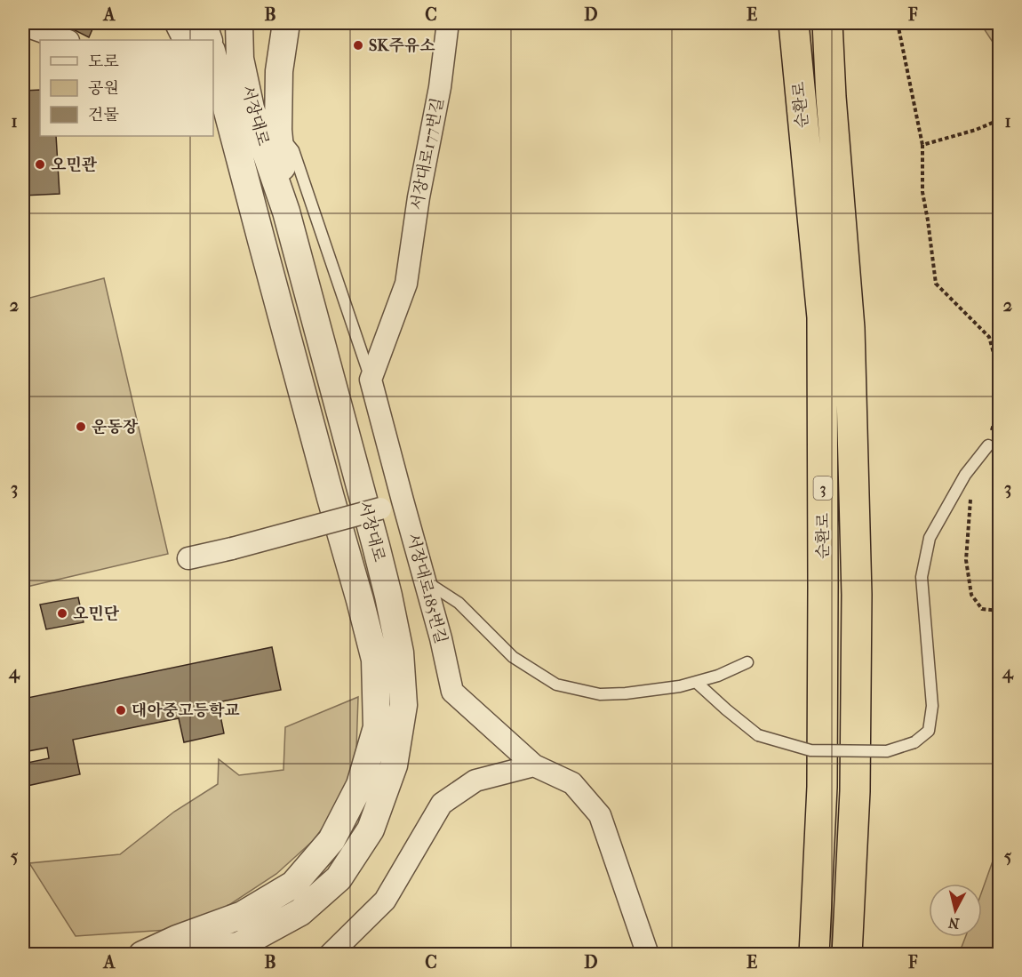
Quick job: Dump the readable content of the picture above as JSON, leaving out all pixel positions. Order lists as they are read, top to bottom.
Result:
{
  "streets": {
    "highway": ["순환로", "3"],
    "street": ["서장대로", "서장대로177번길", "서장대로185번길"]
  },
  "crossings": [
    ["서장대로177번길", "서장대로185번길"]
  ],
  "places": [
    "SK주유소",
    "오민관",
    "운동장",
    "오민단",
    "대아중고등학교"
  ],
  "legend": ["도로", "공원", "건물"],
  "north": "bottom",
  "grid": {
    "columns": [
      "A",
      "B",
      "C",
      "D",
      "E",
      "F"
    ],
    "rows": [
      "1",
      "2",
      "3",
      "4",
      "5"
    ]
  }
}
